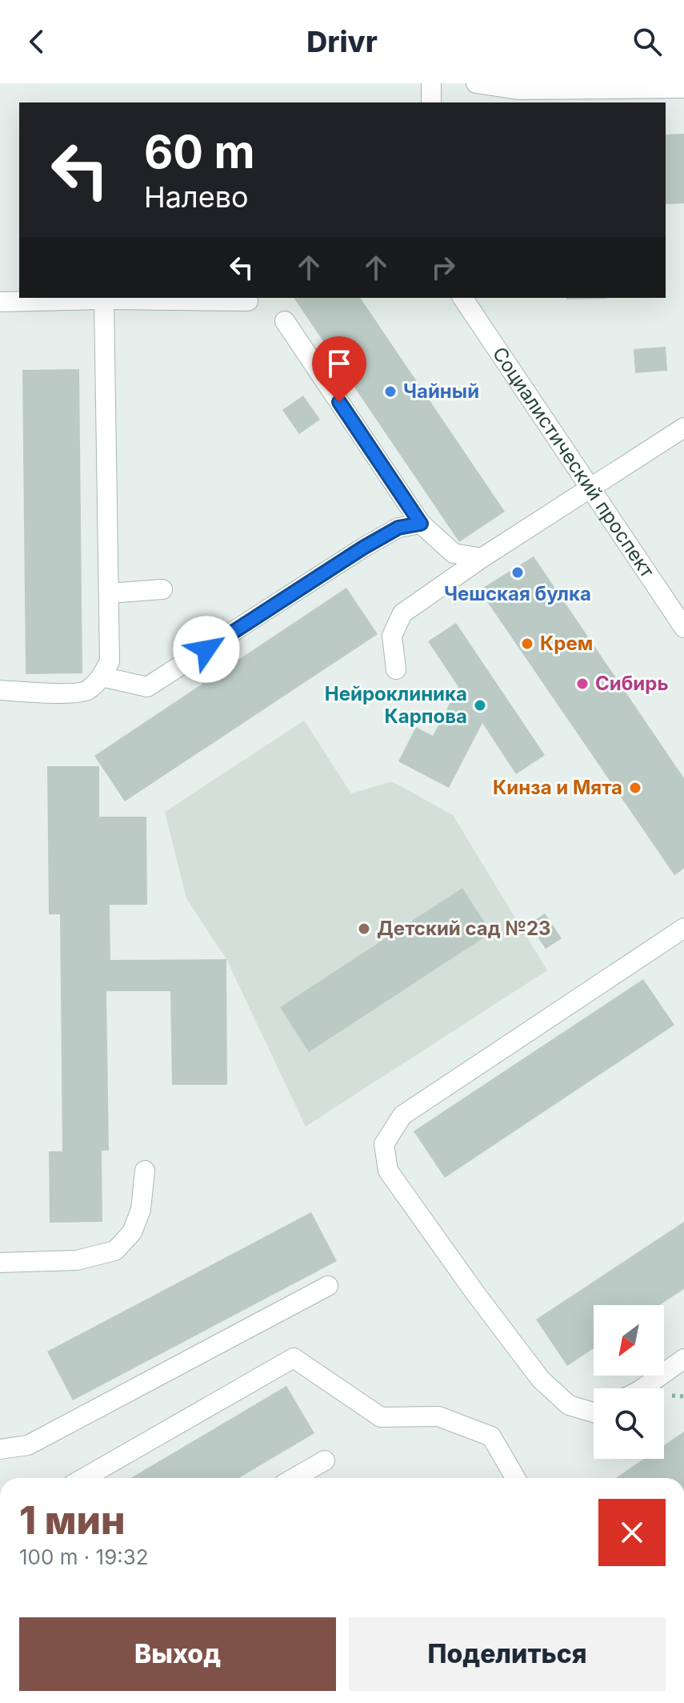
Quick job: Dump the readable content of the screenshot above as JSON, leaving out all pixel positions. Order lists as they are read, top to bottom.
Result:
{
  "streets": {
    "street": ["Социалистический проспект"]
  },
  "places": [
    "Чайный",
    "Чешская булка",
    "Крем",
    "Сибирь",
    "Нейроклиника Карпова",
    "Кинза и Мята",
    "Детский сад №23"
  ],
  "north": "bottom left",
  "page": {
    "header": "Drivr",
    "turn": ["60 m", "Налево"],
    "heading": ["1 мин", "100 m · 19:32"],
    "buttons": ["Выход", "Поделиться"]
  }
}
